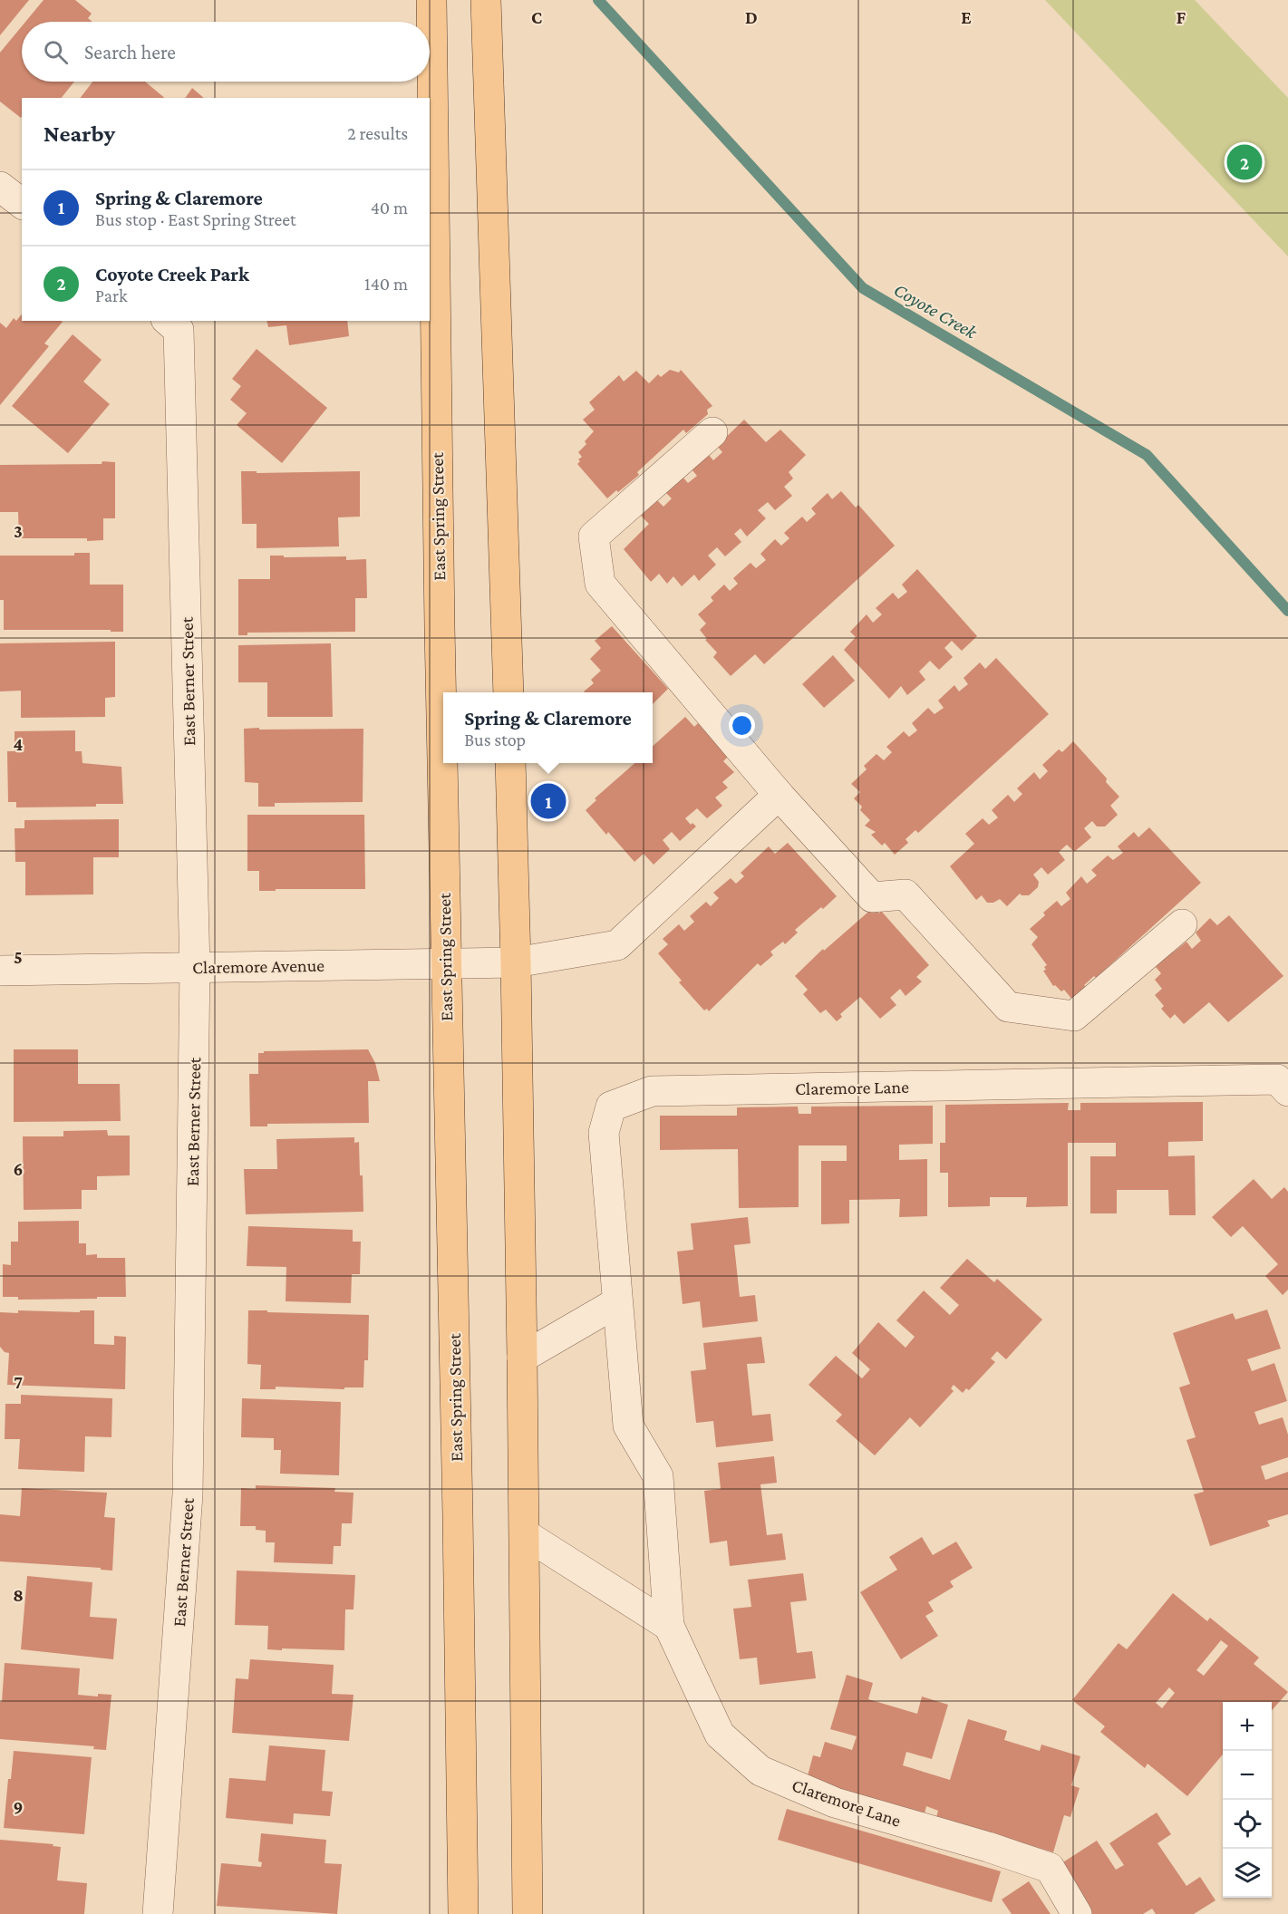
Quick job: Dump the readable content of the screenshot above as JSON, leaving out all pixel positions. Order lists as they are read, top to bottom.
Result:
{
  "streets": {
    "main road": ["East Spring Street"],
    "street": ["East Berner Street", "Claremore Avenue", "Claremore Lane"]
  },
  "crossings": [
    ["East Spring Street", "Claremore Avenue"],
    ["East Berner Street", "Claremore Avenue"]
  ],
  "water": ["Coyote Creek"],
  "page": {
    "search": "Search here",
    "heading": ["Nearby", "2 results"],
    "pins": ["2", "1"],
    "list": [
      {
        "mark": "1",
        "name": "Spring & Claremore",
        "note": "Bus stop · East Spring Street",
        "value": "40 m"
      },
      {
        "mark": "2",
        "name": "Coyote Creek Park",
        "note": "Park",
        "value": "140 m"
      }
    ],
    "popup": ["Spring & Claremore", "Bus stop"],
    "map_buttons": ["+", "−"]
  },
  "grid": {
    "columns": [
      "C",
      "D",
      "E",
      "F"
    ],
    "rows": [
      "3",
      "4",
      "5",
      "6",
      "7",
      "8",
      "9"
    ]
  }
}
